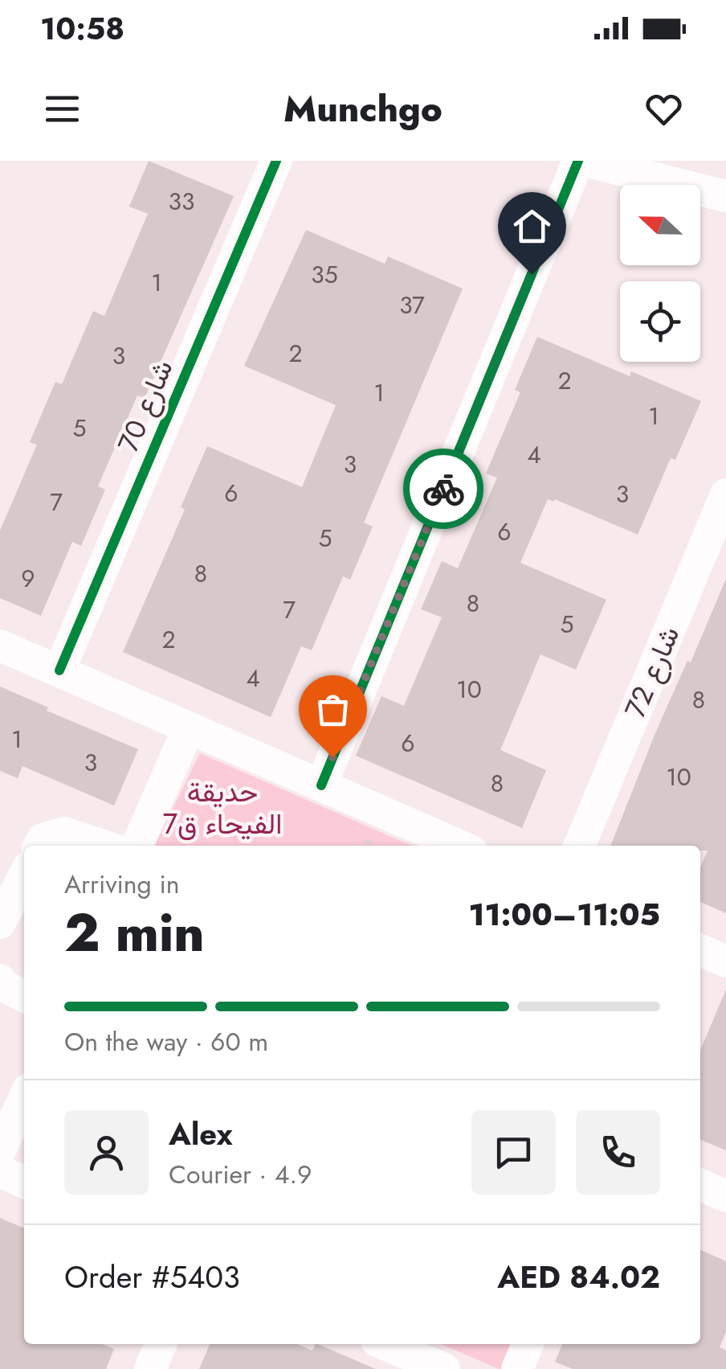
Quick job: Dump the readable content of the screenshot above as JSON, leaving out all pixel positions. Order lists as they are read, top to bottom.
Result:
{
  "streets": {
    "street": ["شارع 70", "شارع 72"]
  },
  "parks": ["حديقة الفيحاء ق7"],
  "house_numbers": [
    "33",
    "35",
    "1",
    "37",
    "2",
    "3",
    "2",
    "1",
    "1",
    "5",
    "4",
    "3",
    "6",
    "3",
    "7",
    "6",
    "5",
    "8",
    "9",
    "8",
    "7",
    "5",
    "2",
    "4",
    "10",
    "8",
    "1",
    "6",
    "3",
    "10",
    "8"
  ],
  "north": "left",
  "page": {
    "status": "10:58",
    "header": "Munchgo",
    "heading": ["2 min", "Arriving in", "11:00–11:05"],
    "panel": [
      "Alex",
      "Courier · 4.9",
      "Order #5403",
      "AED 84.02"
    ],
    "bar": "On the way · 60 m"
  }
}
